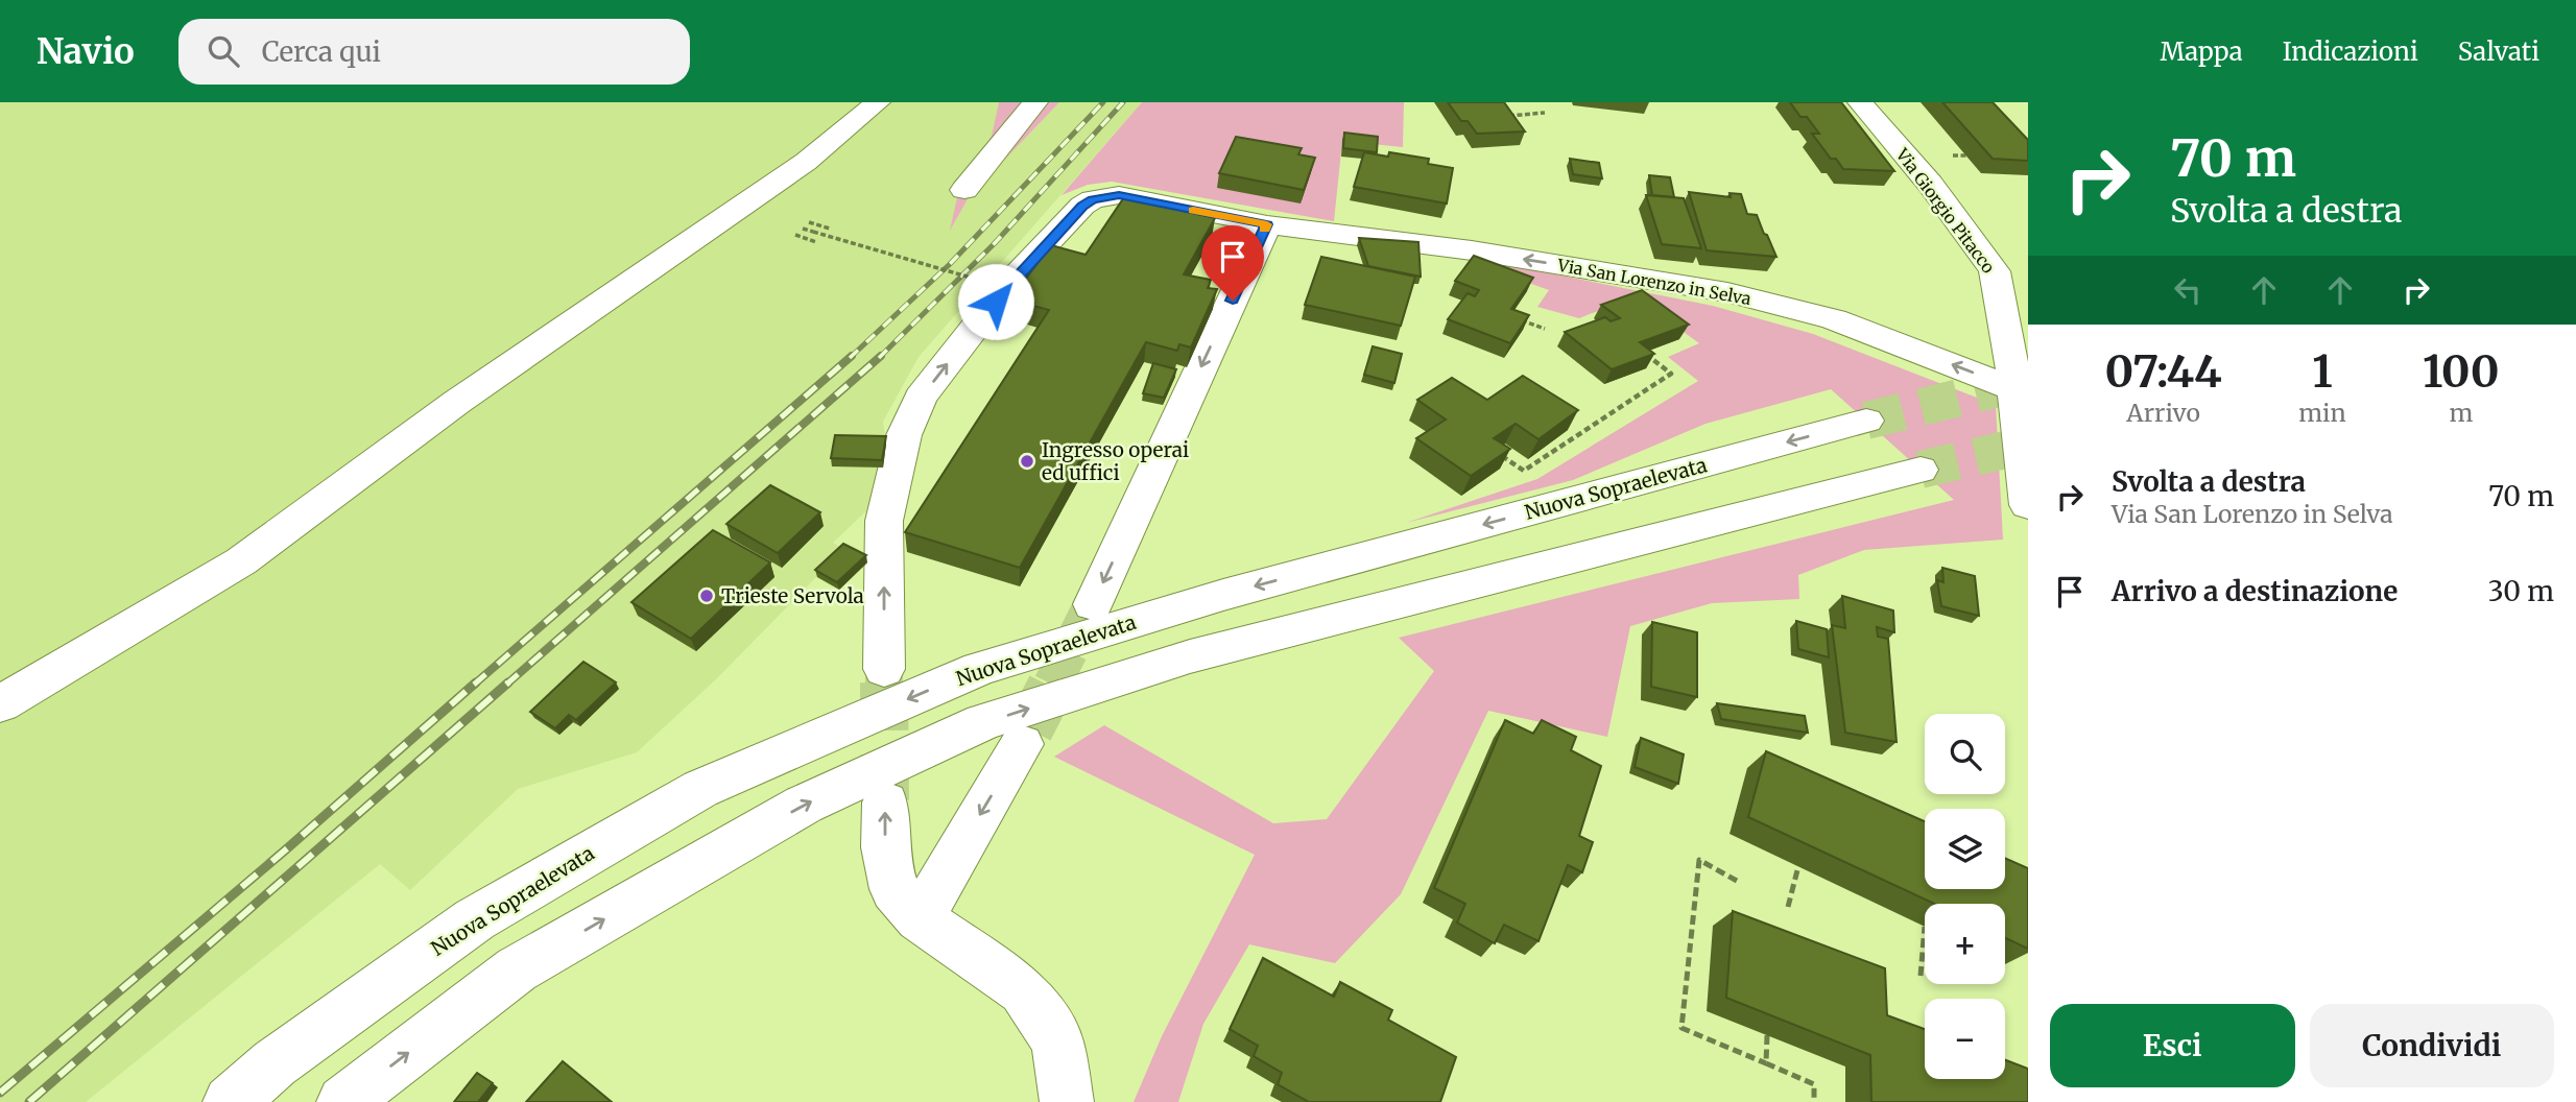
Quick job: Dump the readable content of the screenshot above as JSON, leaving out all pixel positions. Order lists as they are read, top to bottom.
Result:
{
  "streets": {
    "main road": ["Via Giorgio Pitacco", "Via San Lorenzo in Selva", "Nuova Sopraelevata"]
  },
  "crossings": [
    ["Via Giorgio Pitacco", "Via San Lorenzo in Selva"]
  ],
  "places": ["Ingresso operai ed uffici", "Trieste Servola"],
  "page": {
    "header": "Navio",
    "search": "Cerca qui",
    "nav": ["Mappa", "Indicazioni", "Salvati"],
    "turn": ["70 m", "Svolta a destra"],
    "eta": [
      "07:44",
      "Arrivo",
      "1",
      "min",
      "100",
      "m"
    ],
    "list": [
      {
        "name": "Svolta a destra",
        "note": "Via San Lorenzo in Selva",
        "value": "70 m"
      },
      {
        "name": "Arrivo a destinazione",
        "value": "30 m"
      }
    ],
    "map_buttons": ["+", "−"],
    "buttons": ["Esci", "Condividi"]
  }
}
